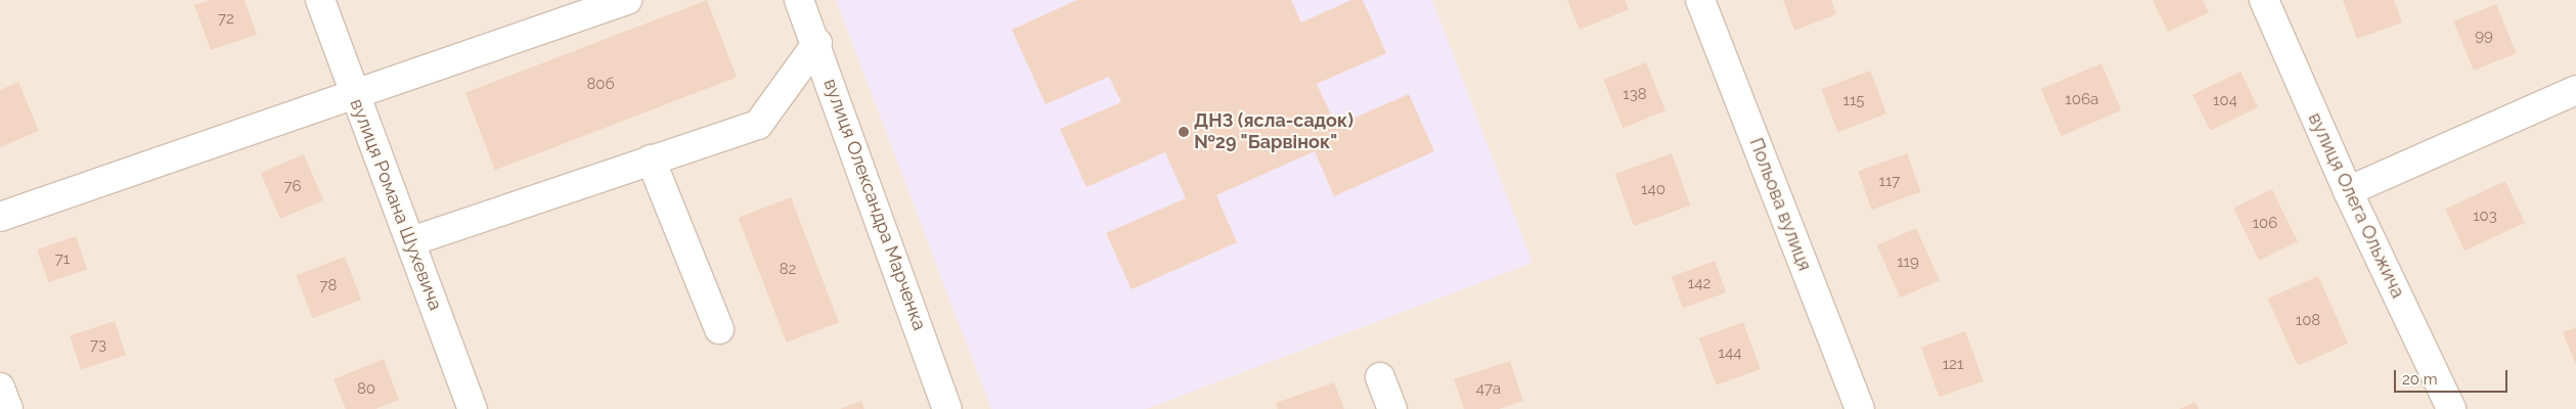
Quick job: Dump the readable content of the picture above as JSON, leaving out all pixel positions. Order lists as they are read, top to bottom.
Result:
{
  "streets": {
    "street": [
      "вулиця Романа Шухевича",
      "вулиця Олександра Марченка",
      "Польова вулиця",
      "вулиця Олега Ольжича"
    ]
  },
  "places": ["ДНЗ (ясла-садок) №29 \"Барвінок\""],
  "house_numbers": [
    "72",
    "99",
    "80б",
    "138",
    "106а",
    "115",
    "104",
    "117",
    "76",
    "140",
    "103",
    "106",
    "71",
    "119",
    "82",
    "142",
    "78",
    "108",
    "73",
    "144",
    "121",
    "80",
    "47а"
  ],
  "scale_bar": "20 m"
}
